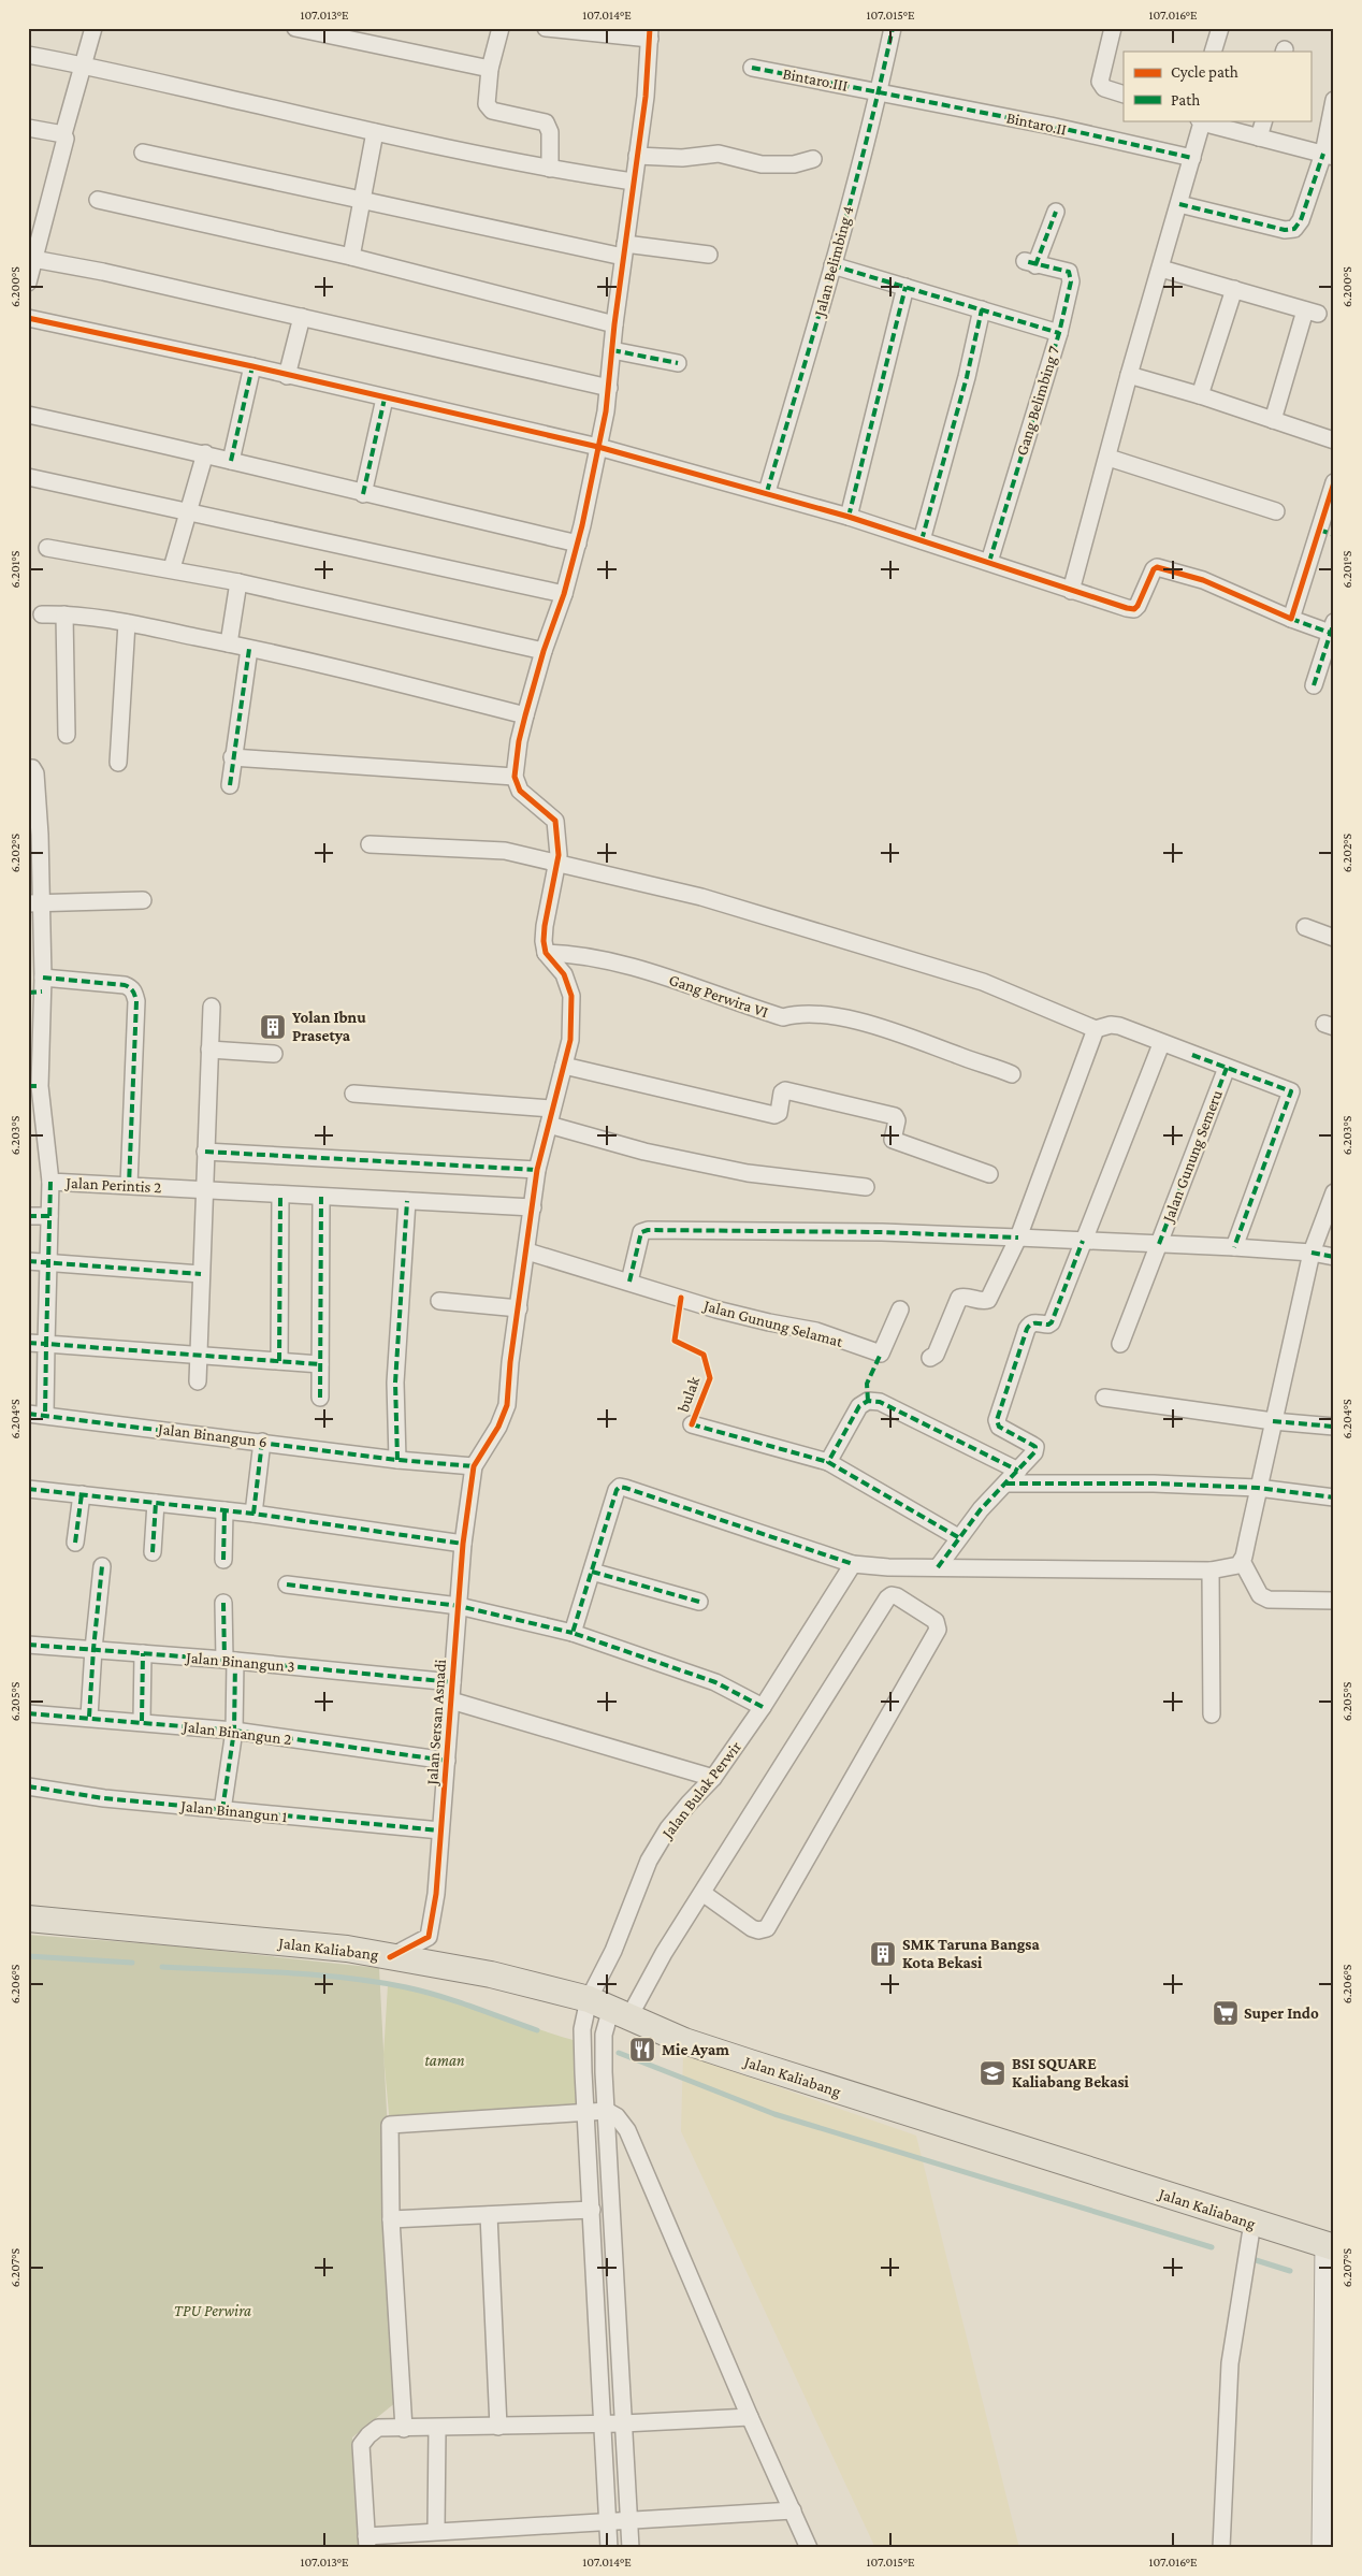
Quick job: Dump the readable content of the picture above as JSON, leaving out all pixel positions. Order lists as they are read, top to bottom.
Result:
{
  "streets": {
    "main road": ["Jalan Kaliabang"],
    "street": [
      "Bintaro.III",
      "Bintaro.II",
      "Jalan Belimbing 4",
      "Gang Belimbing 7",
      "Gang Perwira VI",
      "Jalan Gunung Semeru",
      "Jalan Perintis 2",
      "Jalan Gunung Selamat",
      "Jalan Binangun 6",
      "Jalan Binangun 3",
      "Jalan Sersan Asnadi",
      "Jalan Binangun 2",
      "Jalan Bulak Perwir",
      "Jalan Binangun 1"
    ],
    "cycle path": ["bulak"]
  },
  "crossings": [
    ["Bintaro.III", "Bintaro.II"],
    ["Bintaro.III", "Jalan Belimbing 4"],
    ["Bintaro.II", "Jalan Belimbing 4"],
    ["Jalan Binangun 6", "Jalan Sersan Asnadi"],
    ["Jalan Binangun 3", "Jalan Sersan Asnadi"],
    ["Jalan Sersan Asnadi", "Jalan Binangun 2"],
    ["Jalan Sersan Asnadi", "Jalan Binangun 1"],
    ["Jalan Sersan Asnadi", "Jalan Kaliabang"],
    ["Jalan Bulak Perwir", "Jalan Kaliabang"]
  ],
  "parks": ["taman", "TPU Perwira"],
  "places": {
    "building": ["Yolan Ibnu Prasetya", "SMK Taruna Bangsa Kota Bekasi"],
    "supermarket": ["Super Indo"],
    "restaurant": ["Mie Ayam"],
    "school or university": ["BSI SQUARE Kaliabang Bekasi"]
  },
  "legend": ["Cycle path", "Path"],
  "coordinates": [
    "107.013°E",
    "107.014°E",
    "107.015°E",
    "107.016°E",
    "6.200°S",
    "6.201°S",
    "6.202°S",
    "6.203°S",
    "6.204°S",
    "6.205°S",
    "6.206°S",
    "6.207°S"
  ]
}
